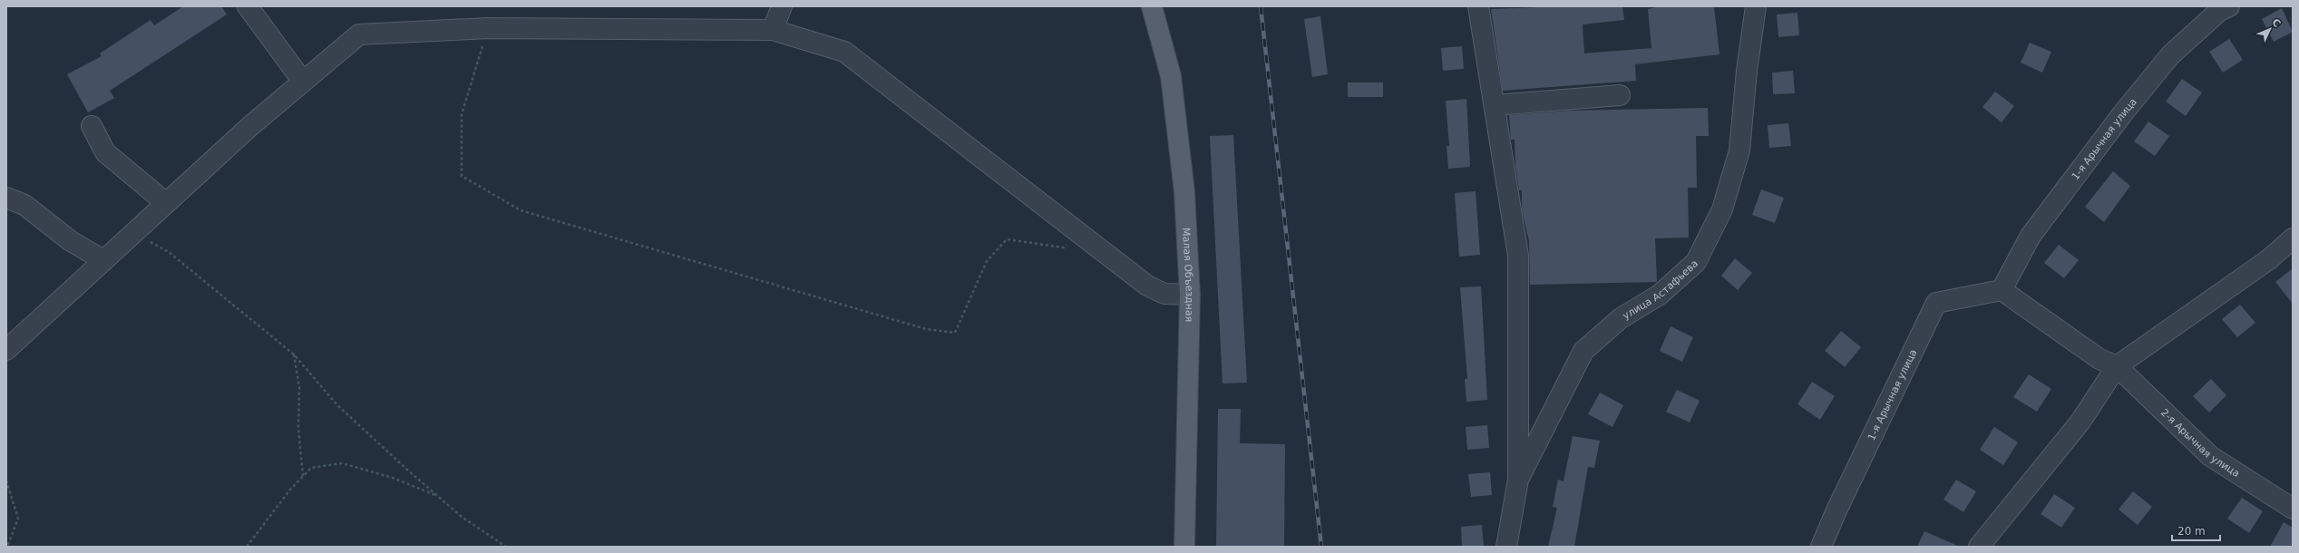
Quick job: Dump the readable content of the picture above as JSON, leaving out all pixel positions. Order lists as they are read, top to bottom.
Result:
{
  "streets": {
    "main road": ["Малая Объездная"],
    "street": ["1-я Арычная улица", "улица Астафьева", "2-я Арычная улица"]
  },
  "scale_bar": "20 m",
  "north": "top right"
}
